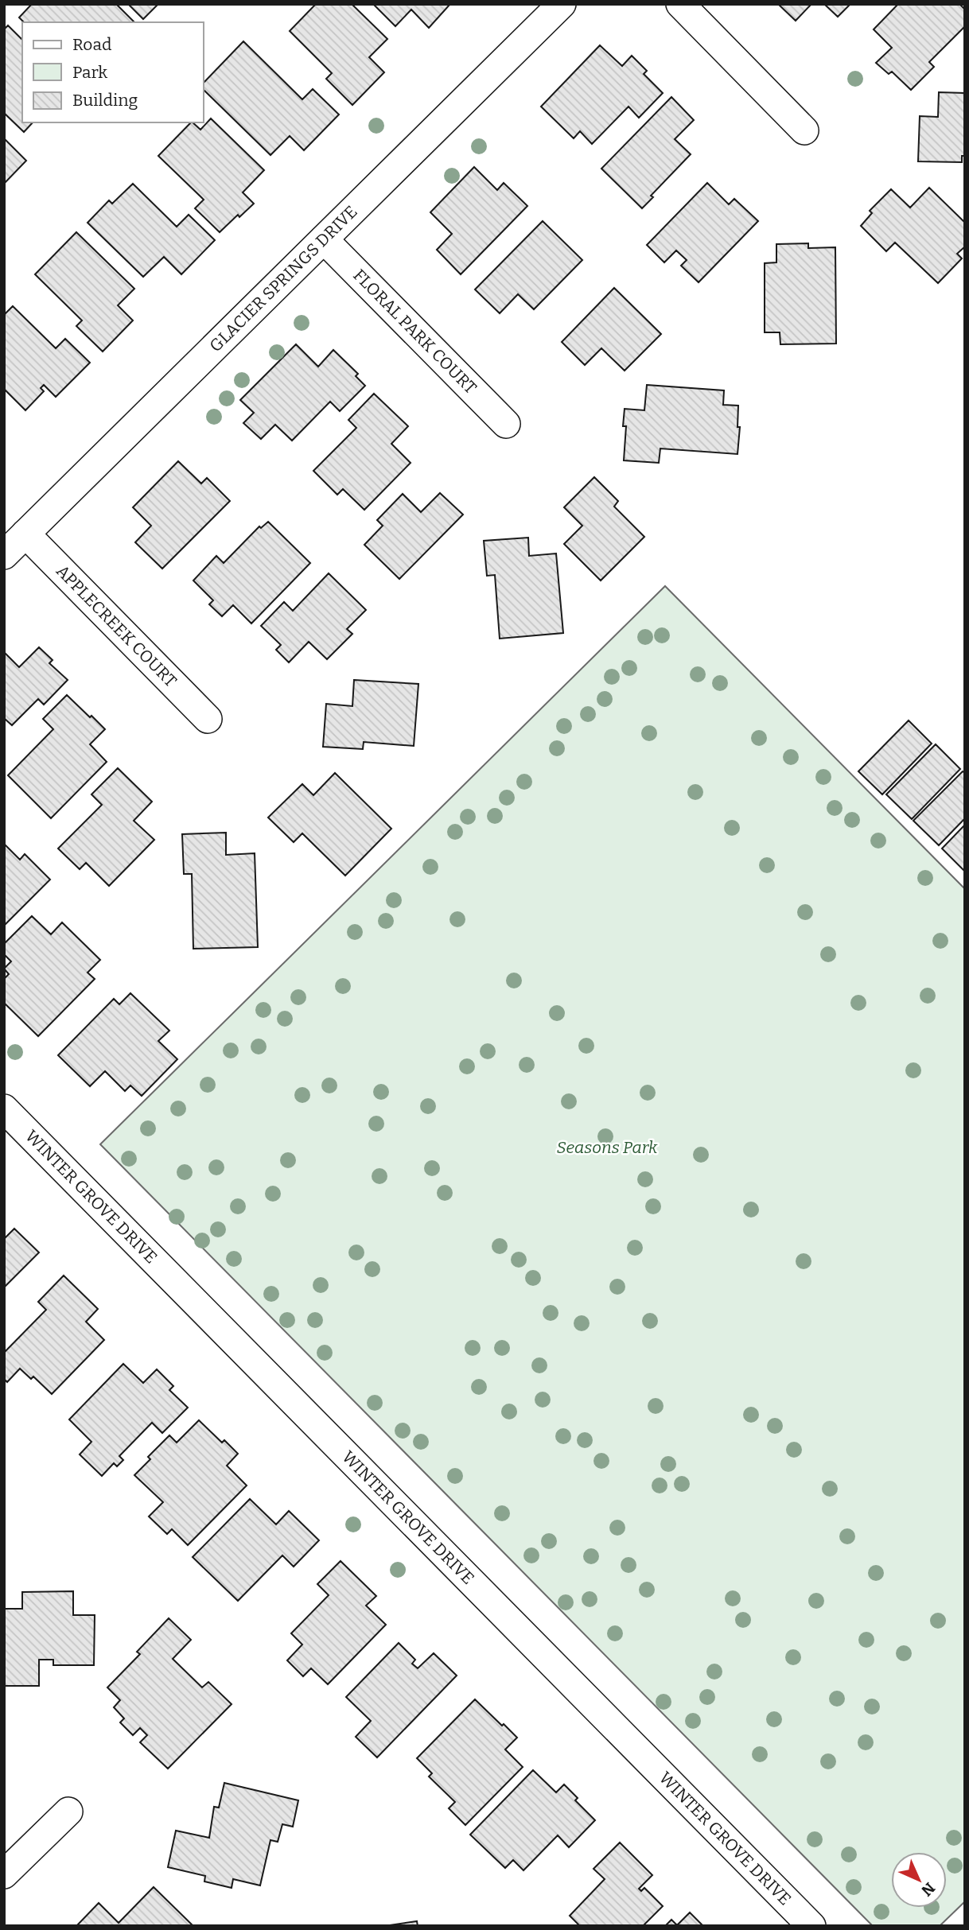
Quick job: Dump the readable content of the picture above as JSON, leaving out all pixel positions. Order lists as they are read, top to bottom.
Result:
{
  "streets": {
    "street": [
      "GLACIER SPRINGS DRIVE",
      "FLORAL PARK COURT",
      "APPLECREEK COURT",
      "WINTER GROVE DRIVE"
    ]
  },
  "crossings": [
    ["GLACIER SPRINGS DRIVE", "FLORAL PARK COURT"],
    ["GLACIER SPRINGS DRIVE", "APPLECREEK COURT"]
  ],
  "parks": ["Seasons Park"],
  "legend": ["Road", "Park", "Building"],
  "north": "bottom right"
}
